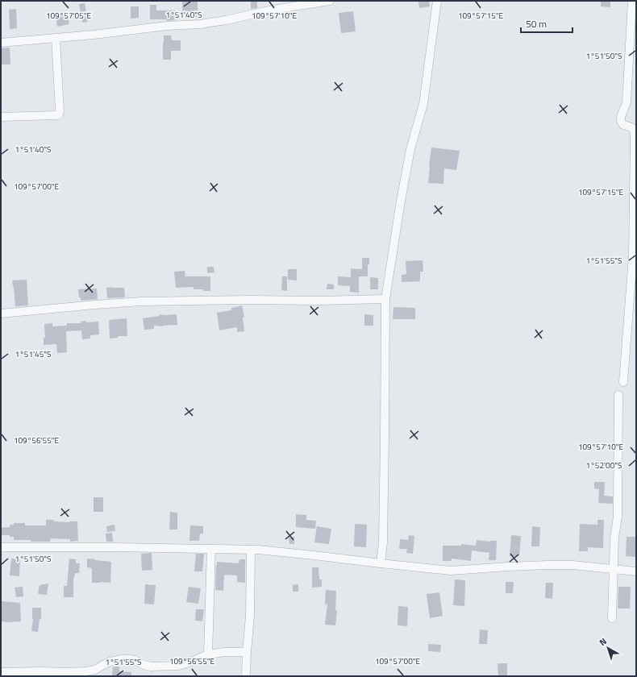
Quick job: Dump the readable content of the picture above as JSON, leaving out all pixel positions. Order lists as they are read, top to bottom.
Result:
{
  "scale_bar": "50 m",
  "north": "top left",
  "coordinates": [
    "1°51'40\"S",
    "109°57'15\"E",
    "109°57'05\"E",
    "109°57'10\"E",
    "1°51'50\"S",
    "109°57'00\"E",
    "1°51'55\"S",
    "1°51'45\"S",
    "109°56'55\"E",
    "1°52'00\"S"
  ]
}
